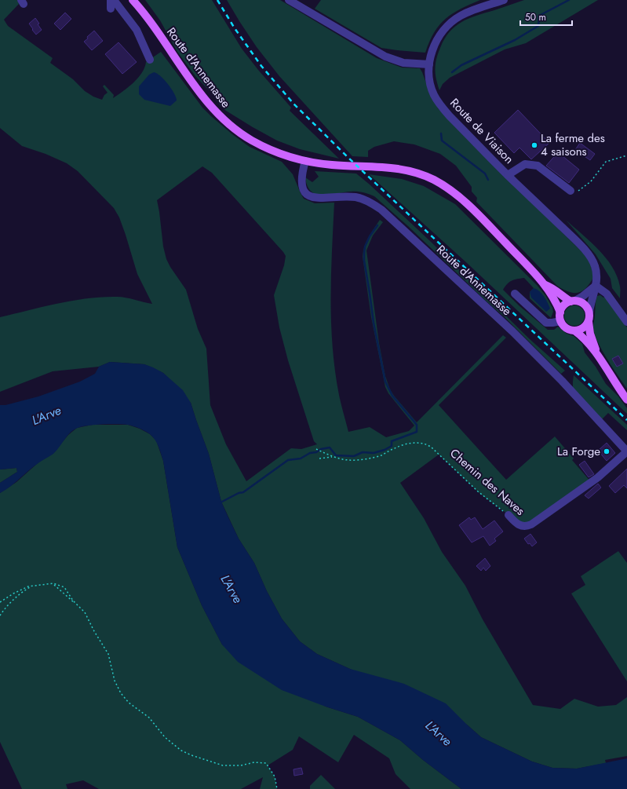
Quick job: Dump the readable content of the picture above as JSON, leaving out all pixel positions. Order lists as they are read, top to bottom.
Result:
{
  "streets": {
    "main road": ["Route d'Annemasse"],
    "street": ["Route de Viaison", "Chemin des Naves"]
  },
  "crossings": [
    ["Route d'Annemasse", "Route de Viaison"],
    ["Route d'Annemasse", "Chemin des Naves"]
  ],
  "water": ["L'Arve"],
  "places": ["La ferme des 4 saisons", "La Forge"],
  "scale_bar": "50 m"
}
